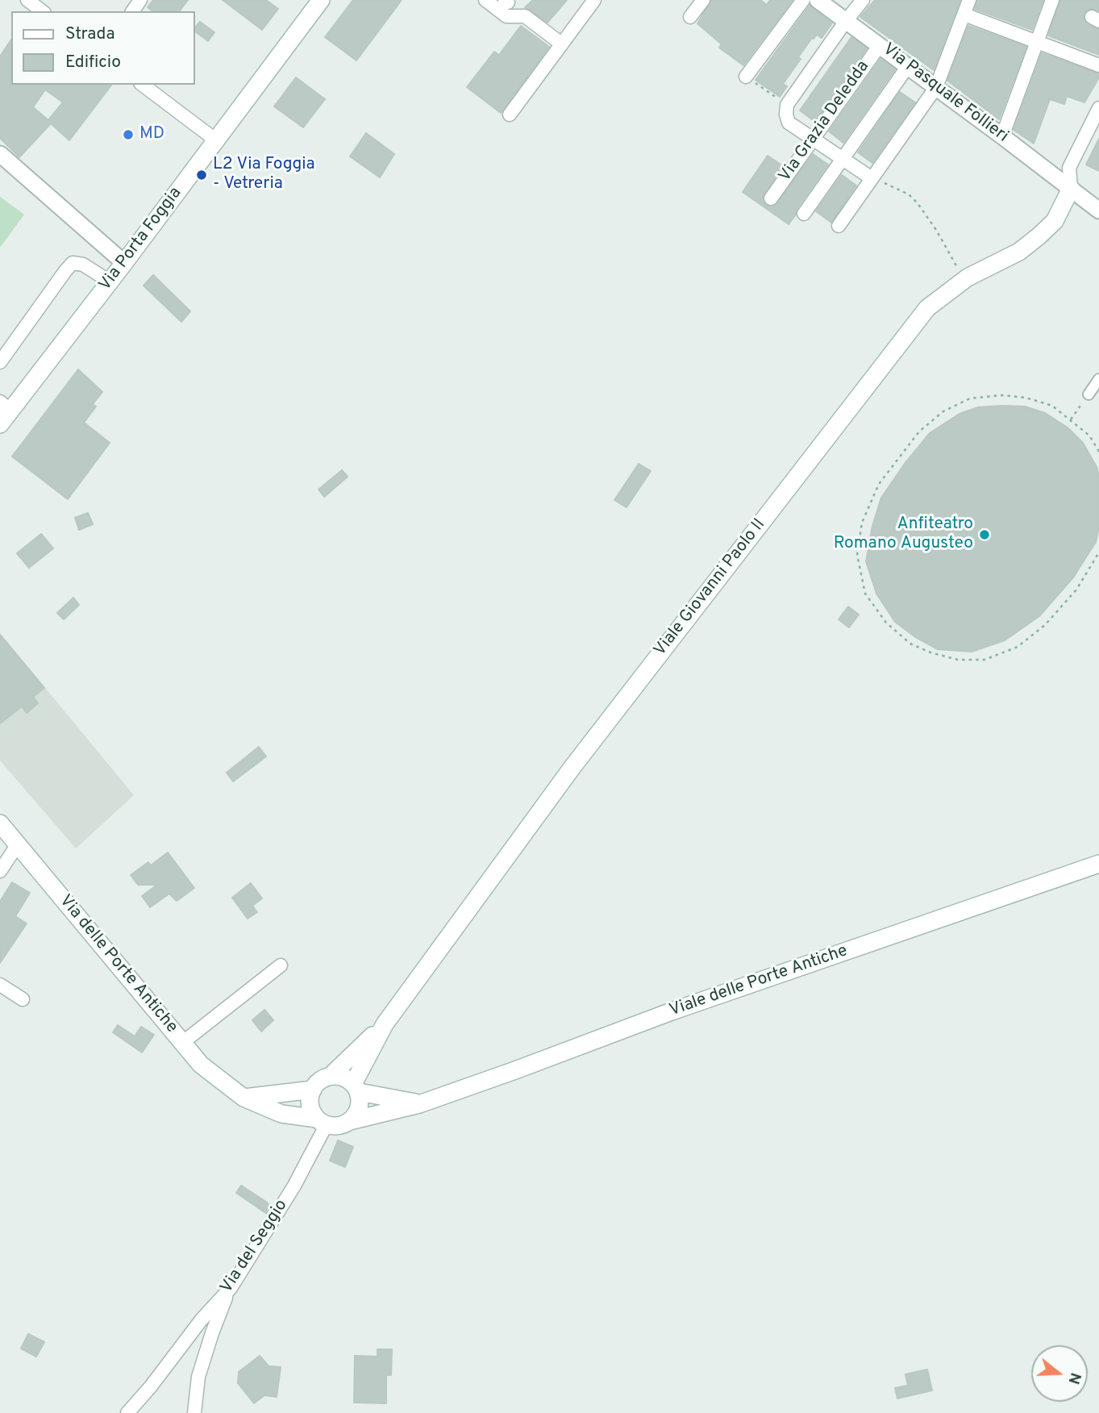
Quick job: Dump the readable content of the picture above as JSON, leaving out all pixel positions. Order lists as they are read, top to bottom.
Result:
{
  "streets": {
    "main road": [
      "Via Porta Foggia",
      "Viale Giovanni Paolo II",
      "Via delle Porte Antiche",
      "Viale delle Porte Antiche"
    ],
    "street": ["Via Pasquale Follieri", "Via Grazia Deledda", "Via del Seggio"]
  },
  "crossings": [
    ["Via Pasquale Follieri", "Via Grazia Deledda"],
    ["Via Pasquale Follieri", "Viale Giovanni Paolo II"],
    ["Via delle Porte Antiche", "Viale delle Porte Antiche"],
    ["Via delle Porte Antiche", "Via del Seggio"],
    ["Viale delle Porte Antiche", "Via del Seggio"]
  ],
  "places": ["MD", "L2 Via Foggia - Vetreria", "Anfiteatro Romano Augusteo"],
  "legend": ["Strada", "Edificio"],
  "north": "right"
}
